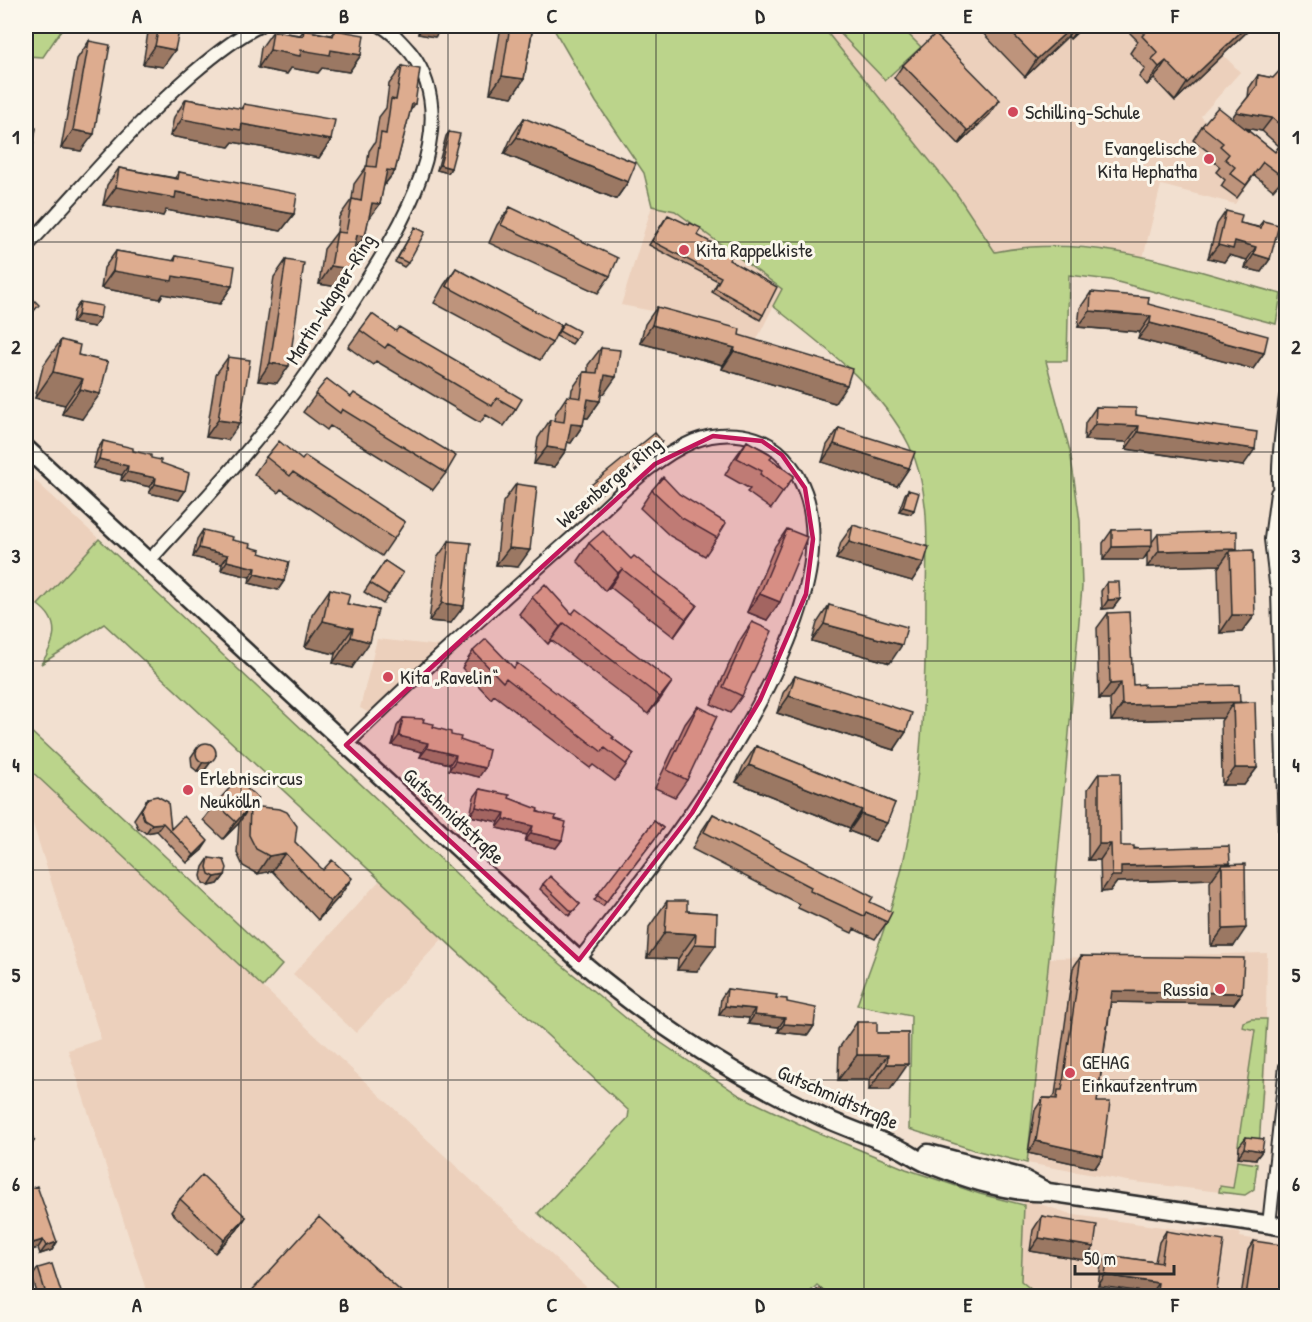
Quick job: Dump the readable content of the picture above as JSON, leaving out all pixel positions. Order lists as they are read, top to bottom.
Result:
{
  "streets": {
    "street": ["Martin-Wagner-Ring", "Wesenberger Ring", "Gutschmidtstraße"]
  },
  "crossings": [
    ["Martin-Wagner-Ring", "Gutschmidtstraße"],
    ["Wesenberger Ring", "Gutschmidtstraße"]
  ],
  "places": [
    "Schilling-Schule",
    "Evangelische Kita Hephatha",
    "Kita Rappelkiste",
    "Kita „Ravelin“",
    "Erlebniscircus Neukölln",
    "Russia",
    "GEHAG Einkaufzentrum"
  ],
  "scale_bar": "50 m",
  "grid": {
    "columns": [
      "A",
      "B",
      "C",
      "D",
      "E",
      "F"
    ],
    "rows": [
      "1",
      "2",
      "3",
      "4",
      "5",
      "6"
    ]
  }
}
